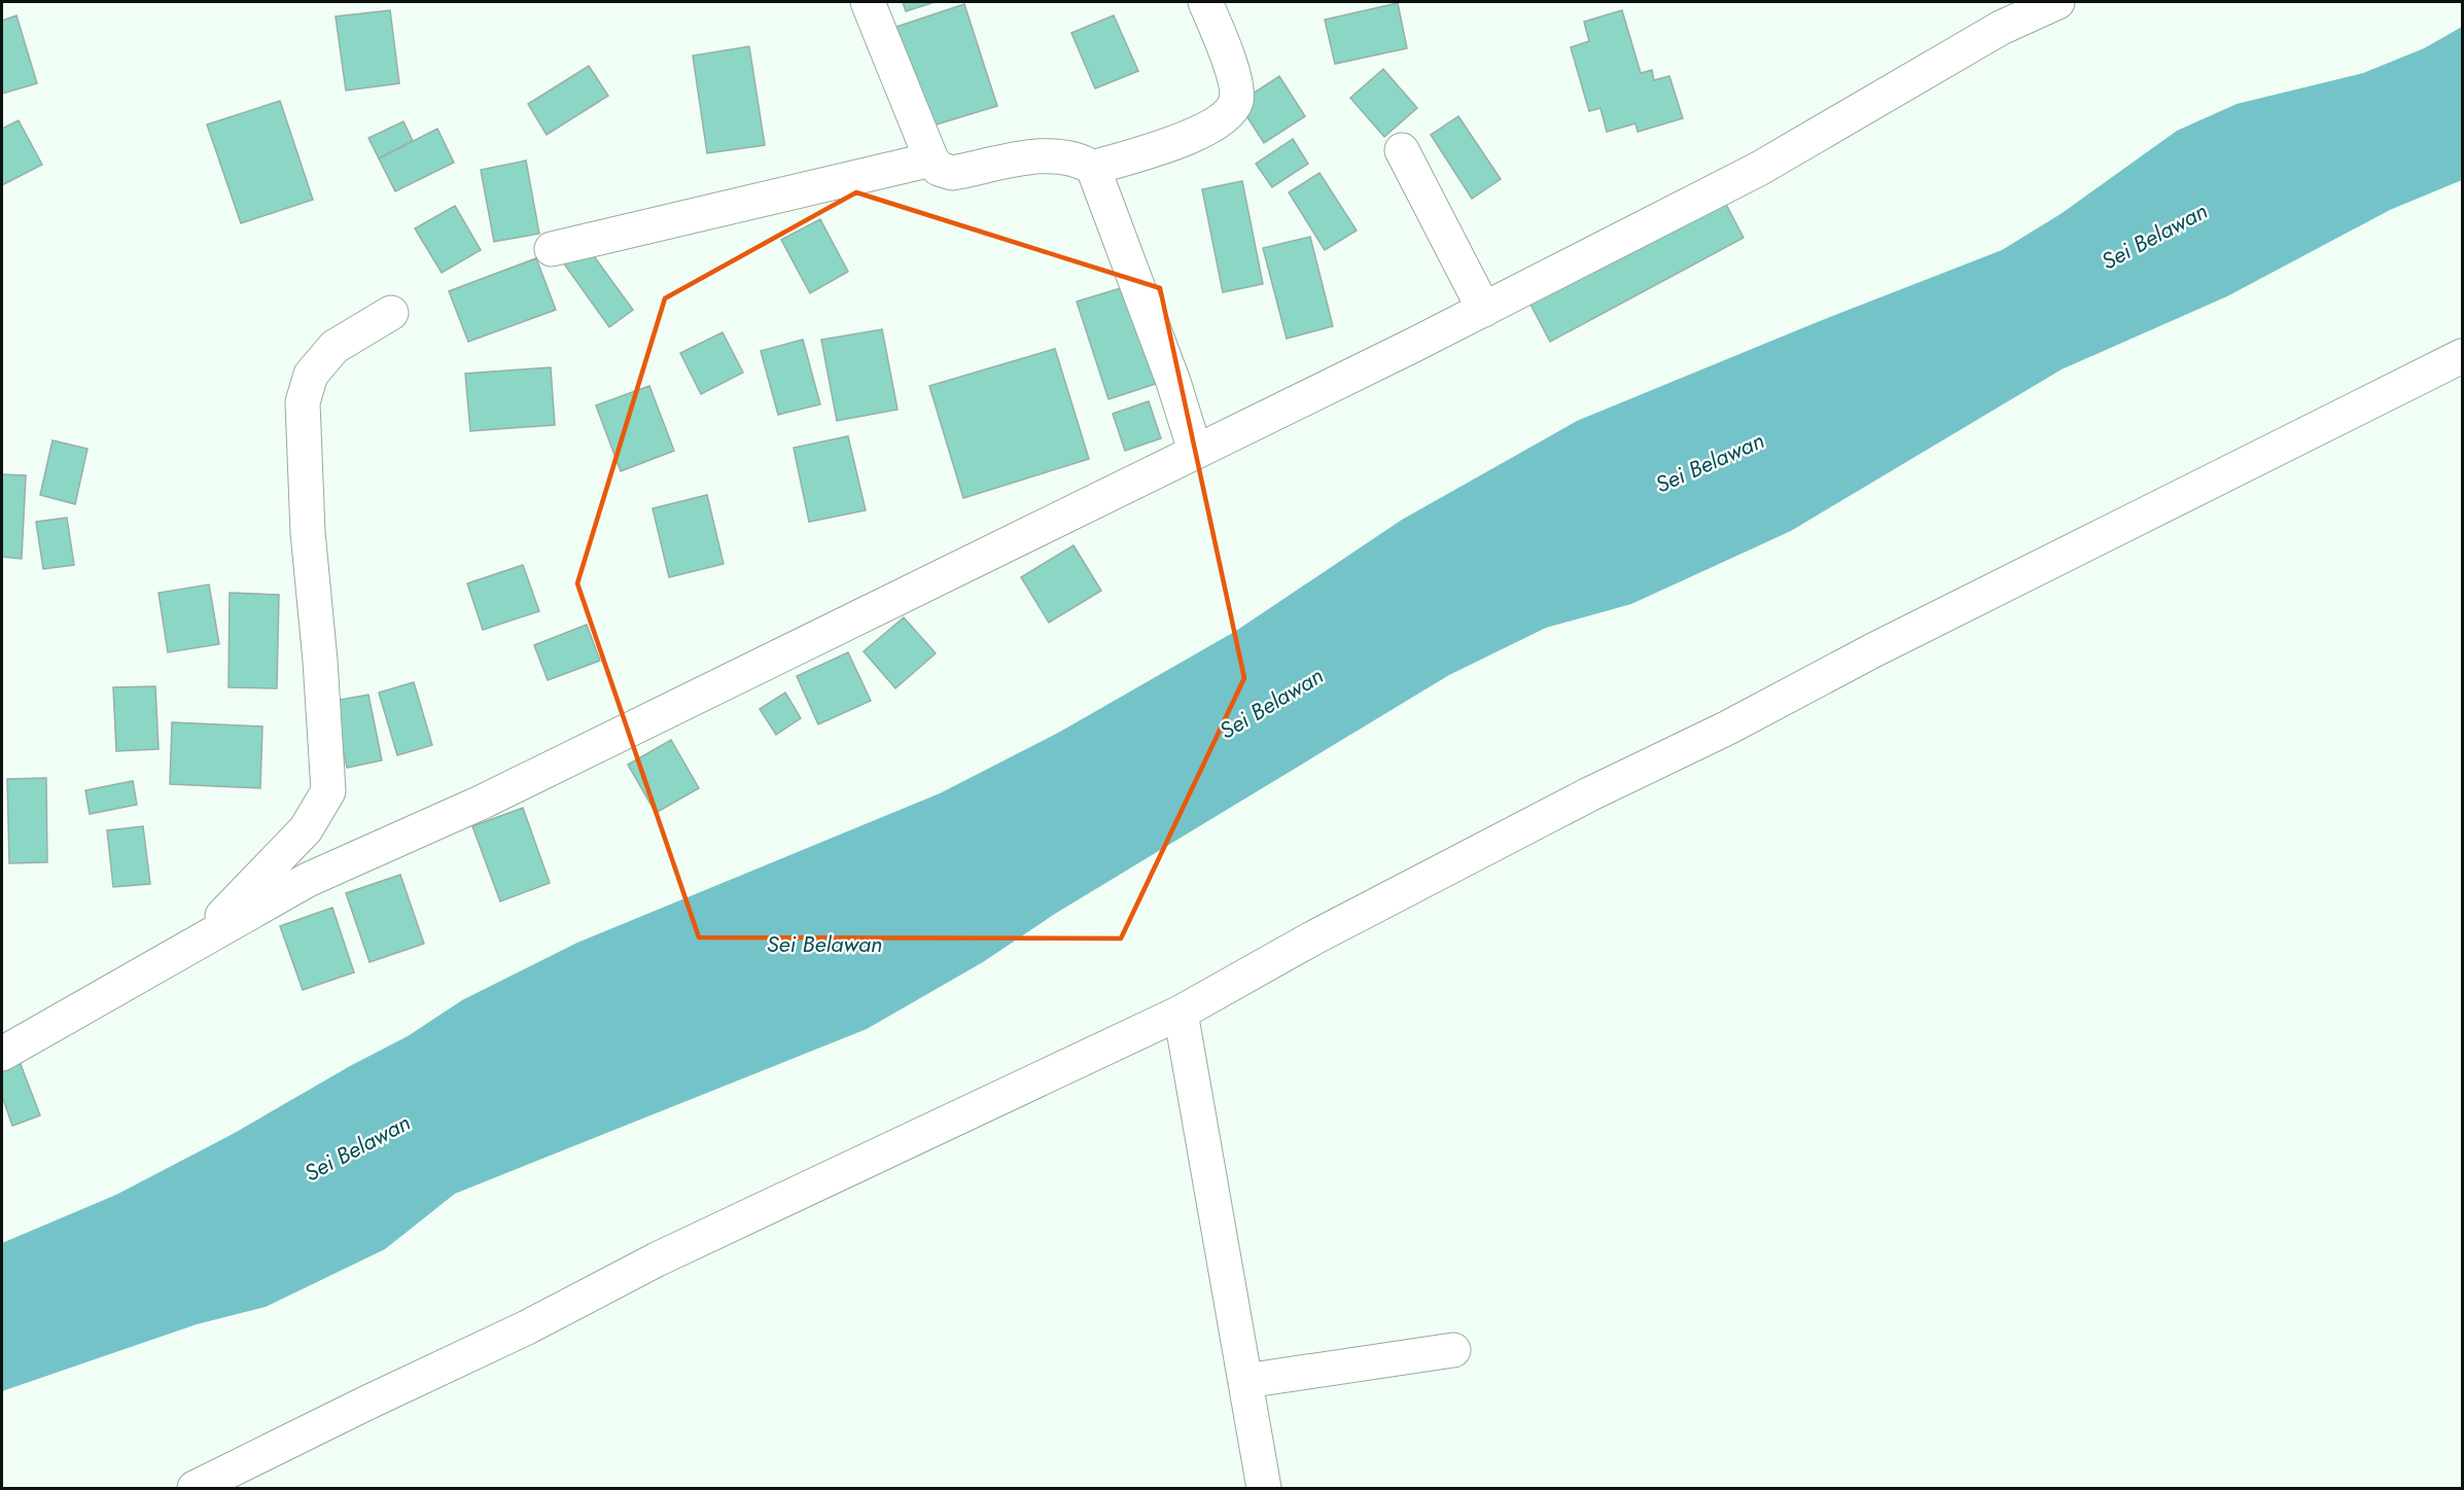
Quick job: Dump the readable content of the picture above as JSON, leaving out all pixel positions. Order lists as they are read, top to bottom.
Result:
{
  "water": ["Sei Belawan"]
}
